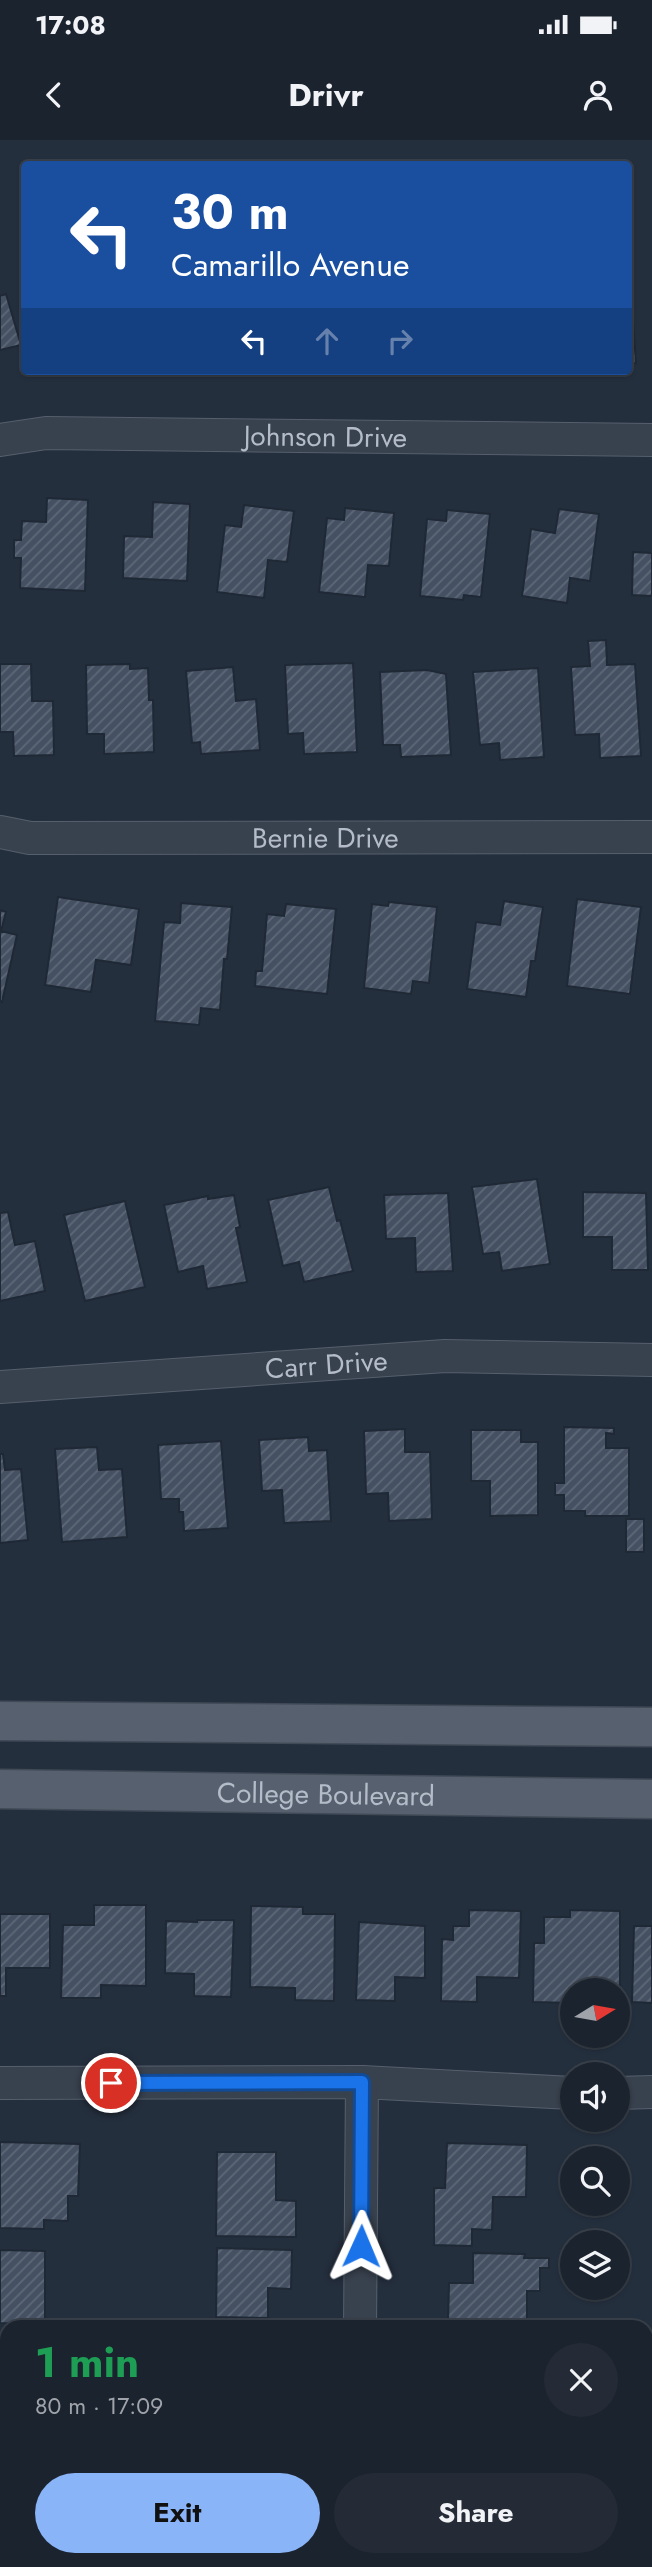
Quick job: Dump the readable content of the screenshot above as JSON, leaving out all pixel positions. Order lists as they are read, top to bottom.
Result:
{
  "streets": {
    "main road": ["College Boulevard"],
    "street": ["Johnson Drive", "Bernie Drive", "Carr Drive"]
  },
  "north": "right",
  "page": {
    "status": "17:08",
    "header": "Drivr",
    "turn": ["30 m", "Camarillo Avenue"],
    "heading": ["1 min", "80 m · 17:09"],
    "buttons": ["Exit", "Share"]
  }
}
